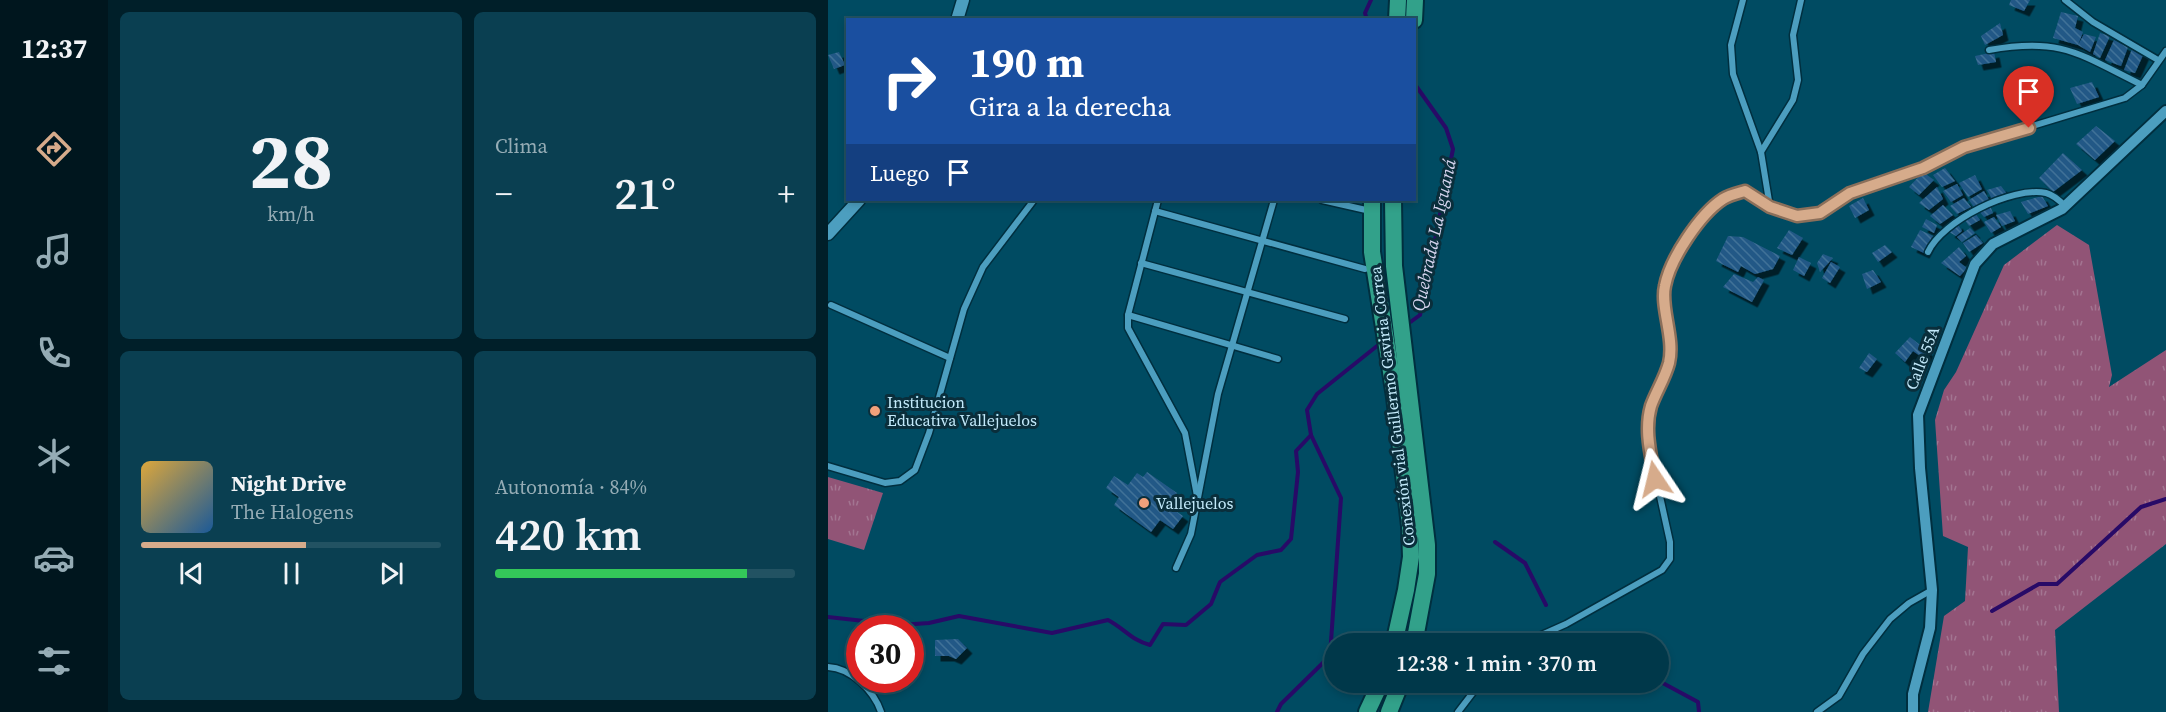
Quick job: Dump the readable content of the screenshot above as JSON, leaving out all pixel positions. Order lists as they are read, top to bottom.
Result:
{
  "streets": {
    "highway": ["Conexión vial Guillermo Gaviria Correa"],
    "street": ["Calle 55A"]
  },
  "water": ["Quebrada La Iguaná"],
  "places": ["Institucion Educativa Vallejuelos", "Vallejuelos"],
  "page": {
    "tabs": "12:37",
    "tile": [
      ["28", "km/h"],
      "Clima",
      ["Autonomía · 84%", "420 km"]
    ],
    "turn": ["190 m", "Gira a la derecha"],
    "then": "Luego",
    "heat": ["−", "21°", "+"],
    "song": ["Night Drive", "The Halogens"],
    "limit": "30",
    "trip": "12:38 · 1 min · 370 m"
  }
}
